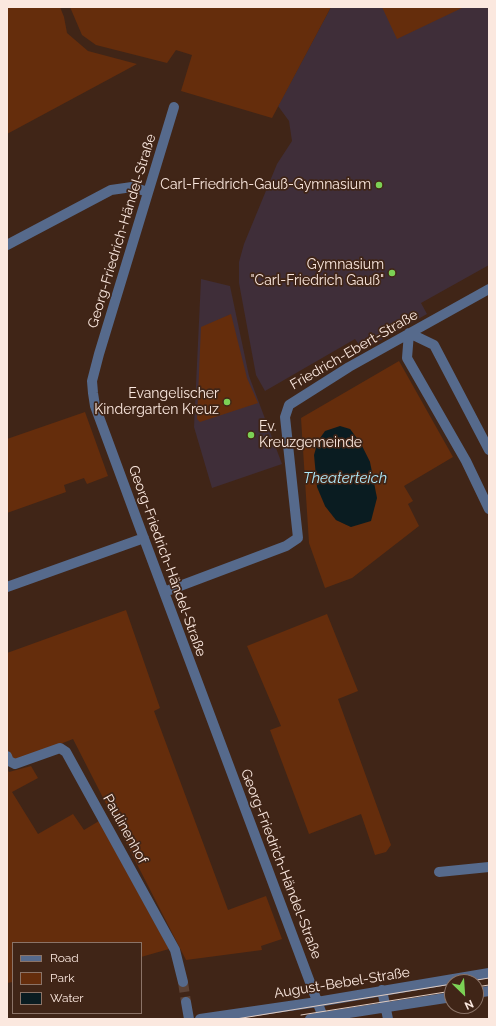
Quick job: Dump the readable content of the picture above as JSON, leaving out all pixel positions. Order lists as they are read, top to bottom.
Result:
{
  "streets": {
    "street": [
      "Georg-Friedrich-Händel-Straße",
      "Friedrich-Ebert-Straße",
      "Paulinenhof",
      "August-Bebel-Straße"
    ]
  },
  "crossings": [
    ["Georg-Friedrich-Händel-Straße", "Friedrich-Ebert-Straße"],
    ["Georg-Friedrich-Händel-Straße", "August-Bebel-Straße"]
  ],
  "water": ["Theaterteich"],
  "places": [
    "Carl-Friedrich-Gauß-Gymnasium",
    "Gymnasium \"Carl-Friedrich Gauß\"",
    "Evangelischer Kindergarten Kreuz",
    "Ev. Kreuzgemeinde"
  ],
  "legend": ["Road", "Park", "Water"],
  "north": "bottom right"
}
